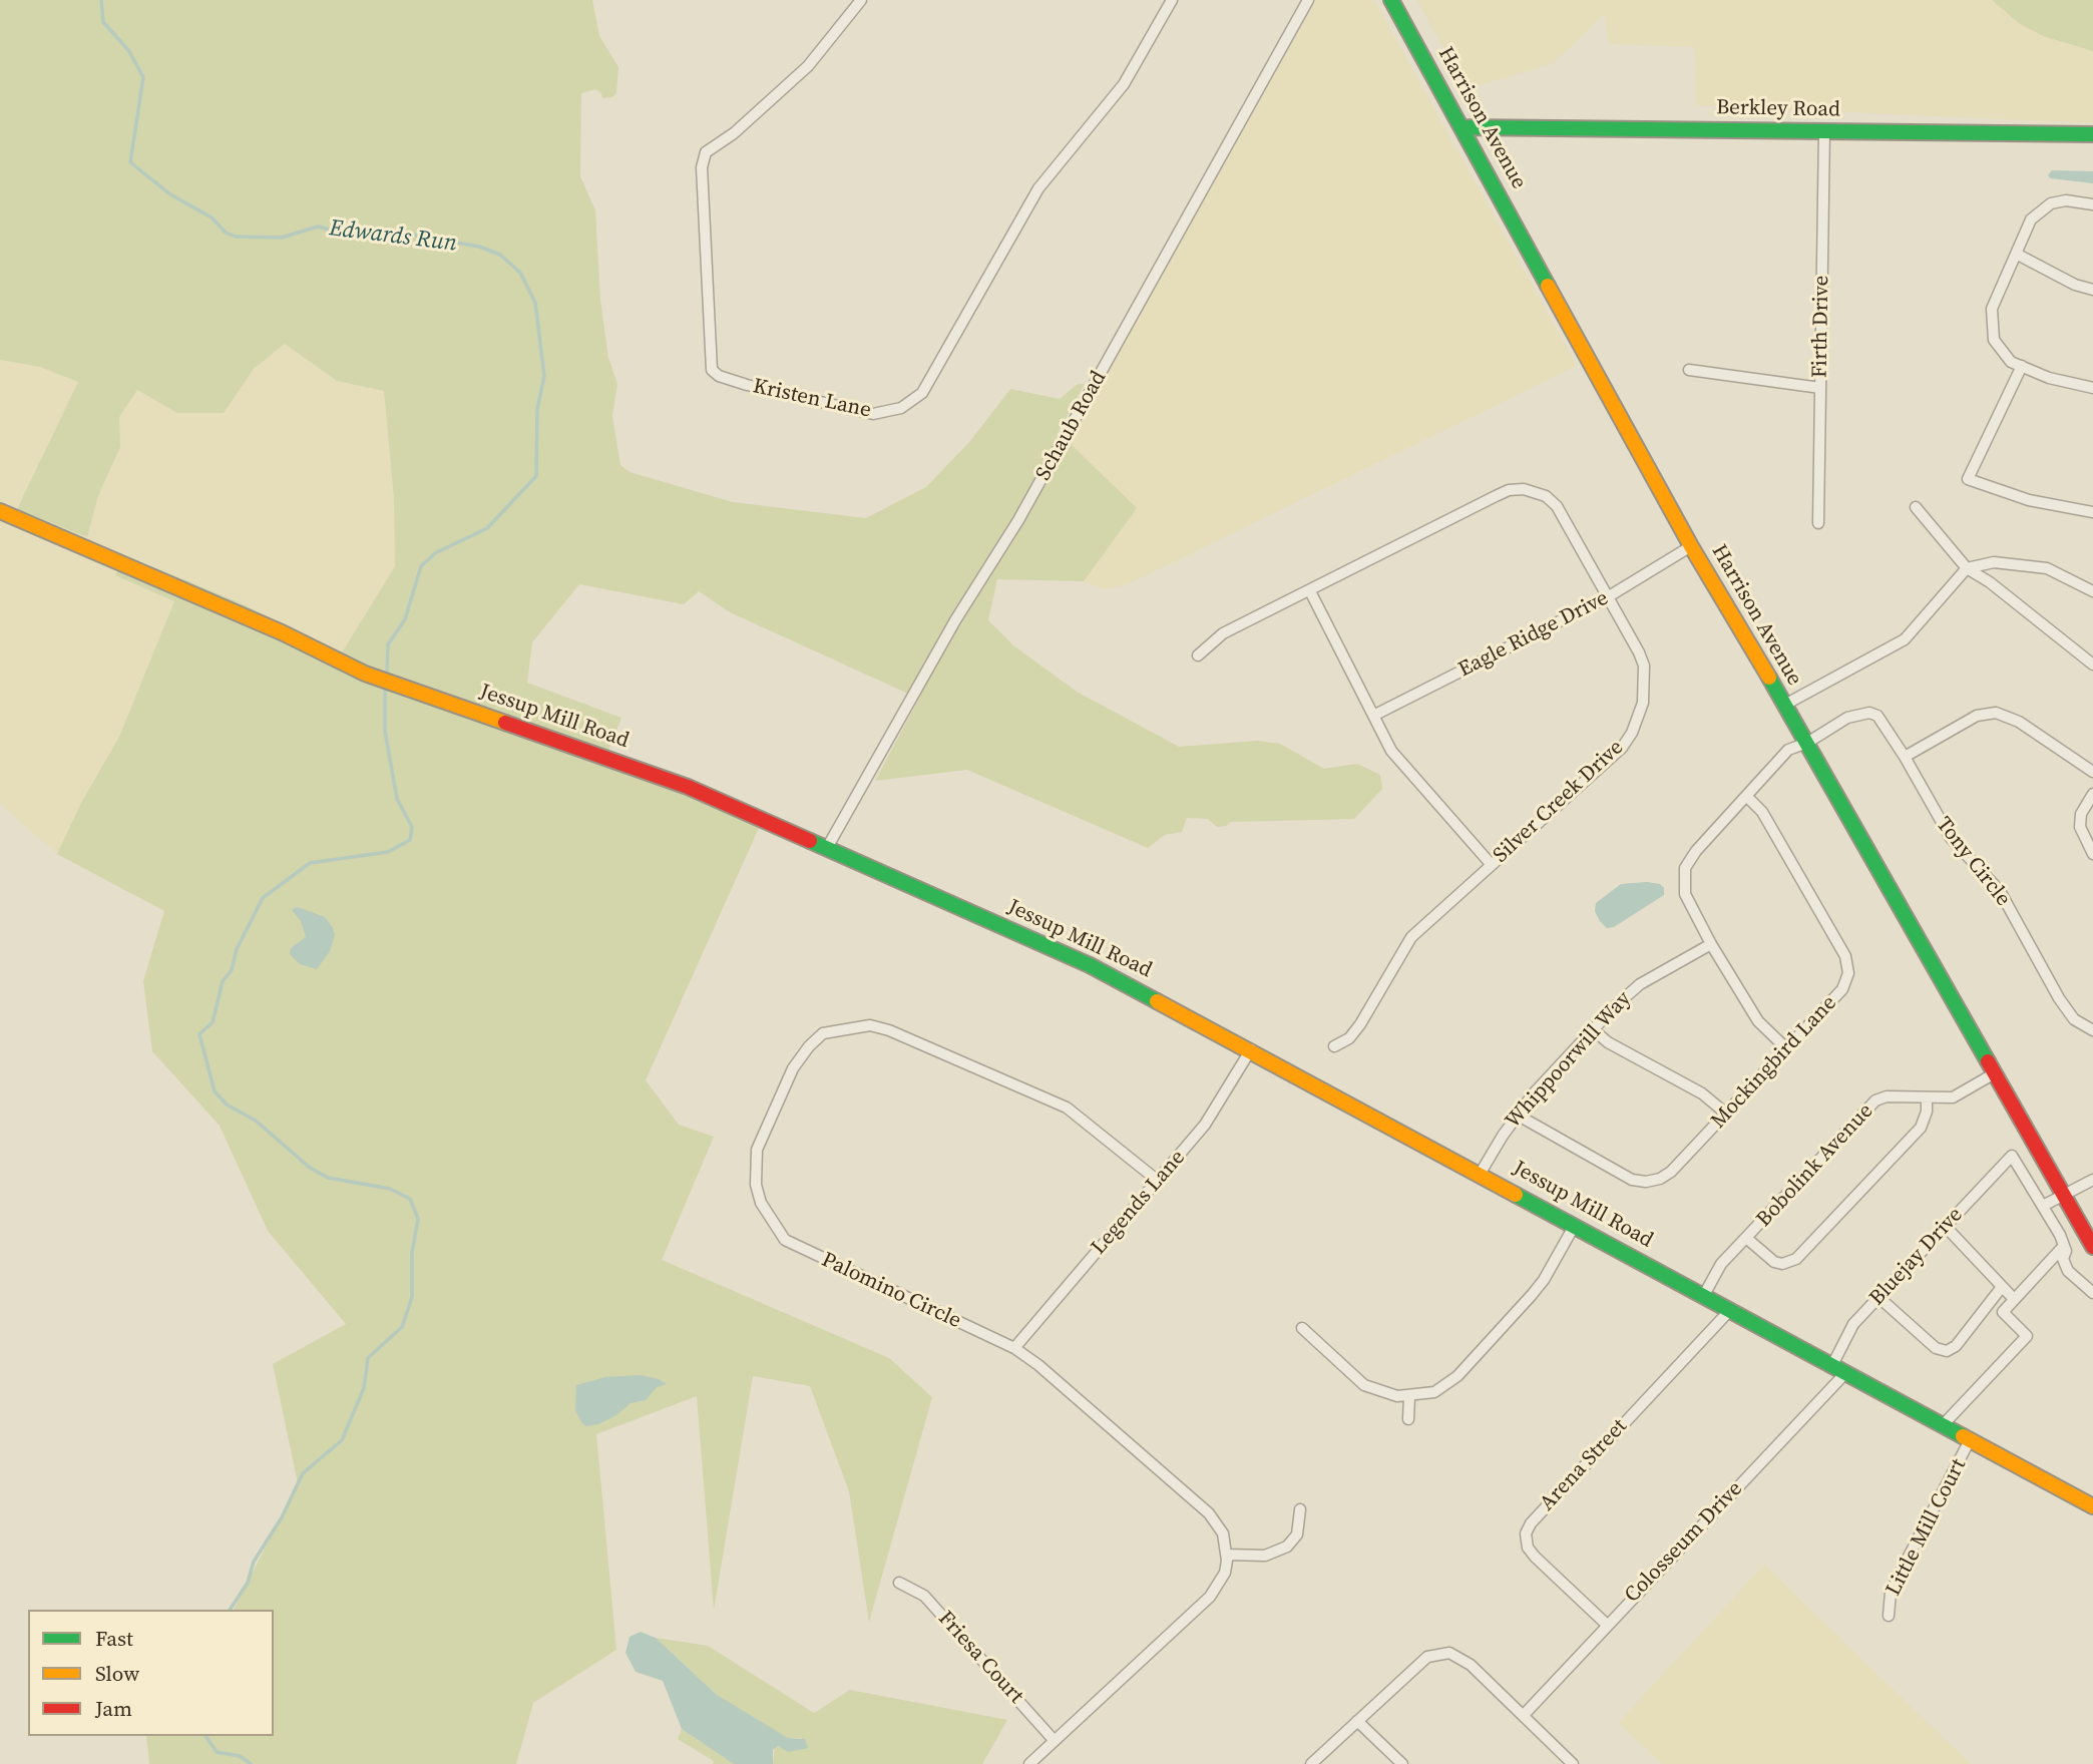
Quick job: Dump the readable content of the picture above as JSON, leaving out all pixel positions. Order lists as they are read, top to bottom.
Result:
{
  "streets": {
    "street": [
      "Berkley Road",
      "Harrison Avenue",
      "Firth Drive",
      "Kristen Lane",
      "Schaub Road",
      "Eagle Ridge Drive",
      "Jessup Mill Road",
      "Silver Creek Drive",
      "Tony Circle",
      "Whippoorwill Way",
      "Mockingbird Lane",
      "Bobolink Avenue",
      "Legends Lane",
      "Bluejay Drive",
      "Palomino Circle",
      "Arena Street",
      "Little Mill Court",
      "Colosseum Drive",
      "Friesa Court"
    ]
  },
  "crossings": [
    ["Berkley Road", "Harrison Avenue"],
    ["Berkley Road", "Firth Drive"],
    ["Harrison Avenue", "Eagle Ridge Drive"],
    ["Harrison Avenue", "Tony Circle"],
    ["Harrison Avenue", "Bobolink Avenue"],
    ["Schaub Road", "Jessup Mill Road"],
    ["Eagle Ridge Drive", "Silver Creek Drive"],
    ["Jessup Mill Road", "Whippoorwill Way"],
    ["Jessup Mill Road", "Bobolink Avenue"],
    ["Jessup Mill Road", "Legends Lane"],
    ["Jessup Mill Road", "Bluejay Drive"],
    ["Jessup Mill Road", "Arena Street"],
    ["Jessup Mill Road", "Little Mill Court"],
    ["Jessup Mill Road", "Colosseum Drive"],
    ["Whippoorwill Way", "Mockingbird Lane"],
    ["Legends Lane", "Palomino Circle"],
    ["Arena Street", "Colosseum Drive"]
  ],
  "water": ["Edwards Run"],
  "legend": ["Fast", "Slow", "Jam"]
}
